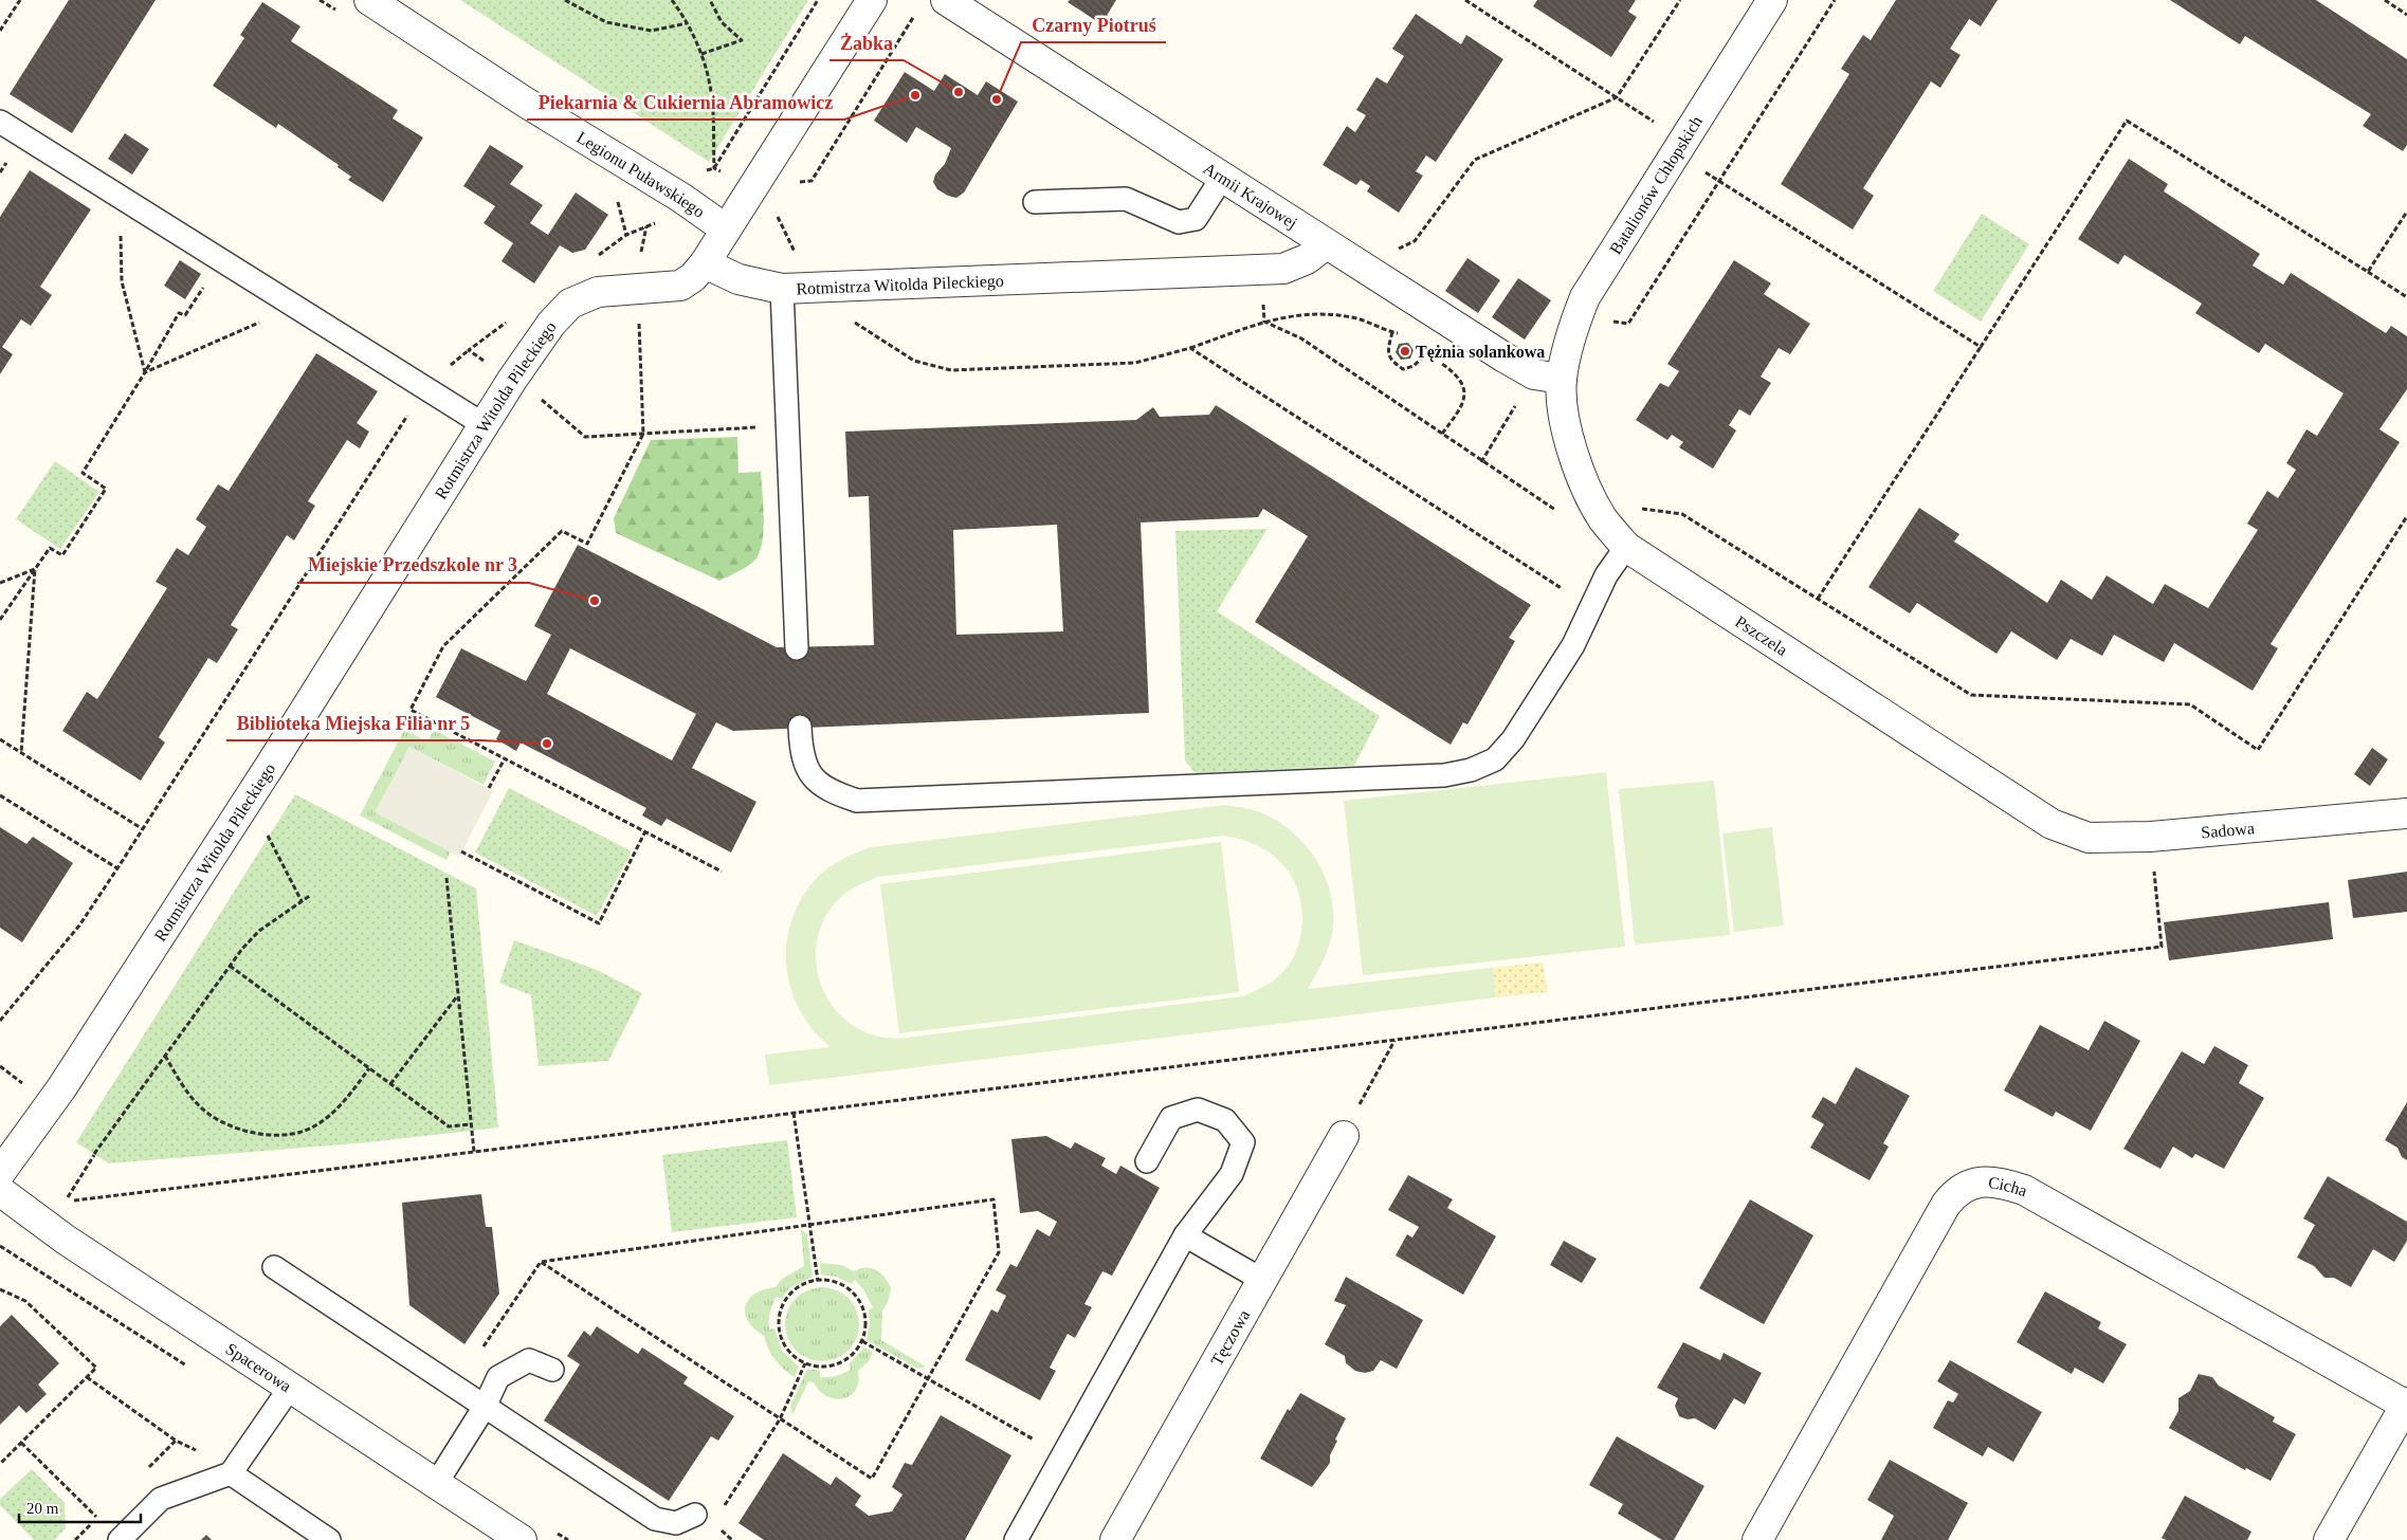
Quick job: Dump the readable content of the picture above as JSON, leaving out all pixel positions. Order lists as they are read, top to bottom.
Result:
{
  "streets": {
    "street": [
      "Legionu Puławskiego",
      "Batalionów Chłopskich",
      "Armii Krajowej",
      "Rotmistrza Witolda Pileckiego",
      "Pszczela",
      "Sadowa",
      "Cicha",
      "Tęczowa",
      "Spacerowa"
    ]
  },
  "crossings": [
    ["Batalionów Chłopskich", "Armii Krajowej"],
    ["Batalionów Chłopskich", "Pszczela"],
    ["Armii Krajowej", "Rotmistrza Witolda Pileckiego"],
    ["Armii Krajowej", "Pszczela"],
    ["Pszczela", "Sadowa"]
  ],
  "places": [
    "Żabka",
    "Piekarnia & Cukiernia Abramowicz",
    "Czarny Piotruś",
    "Tężnia solankowa",
    "Miejskie Przedszkole nr 3",
    "Biblioteka Miejska Filia nr 5"
  ],
  "scale_bar": "20 m"
}
